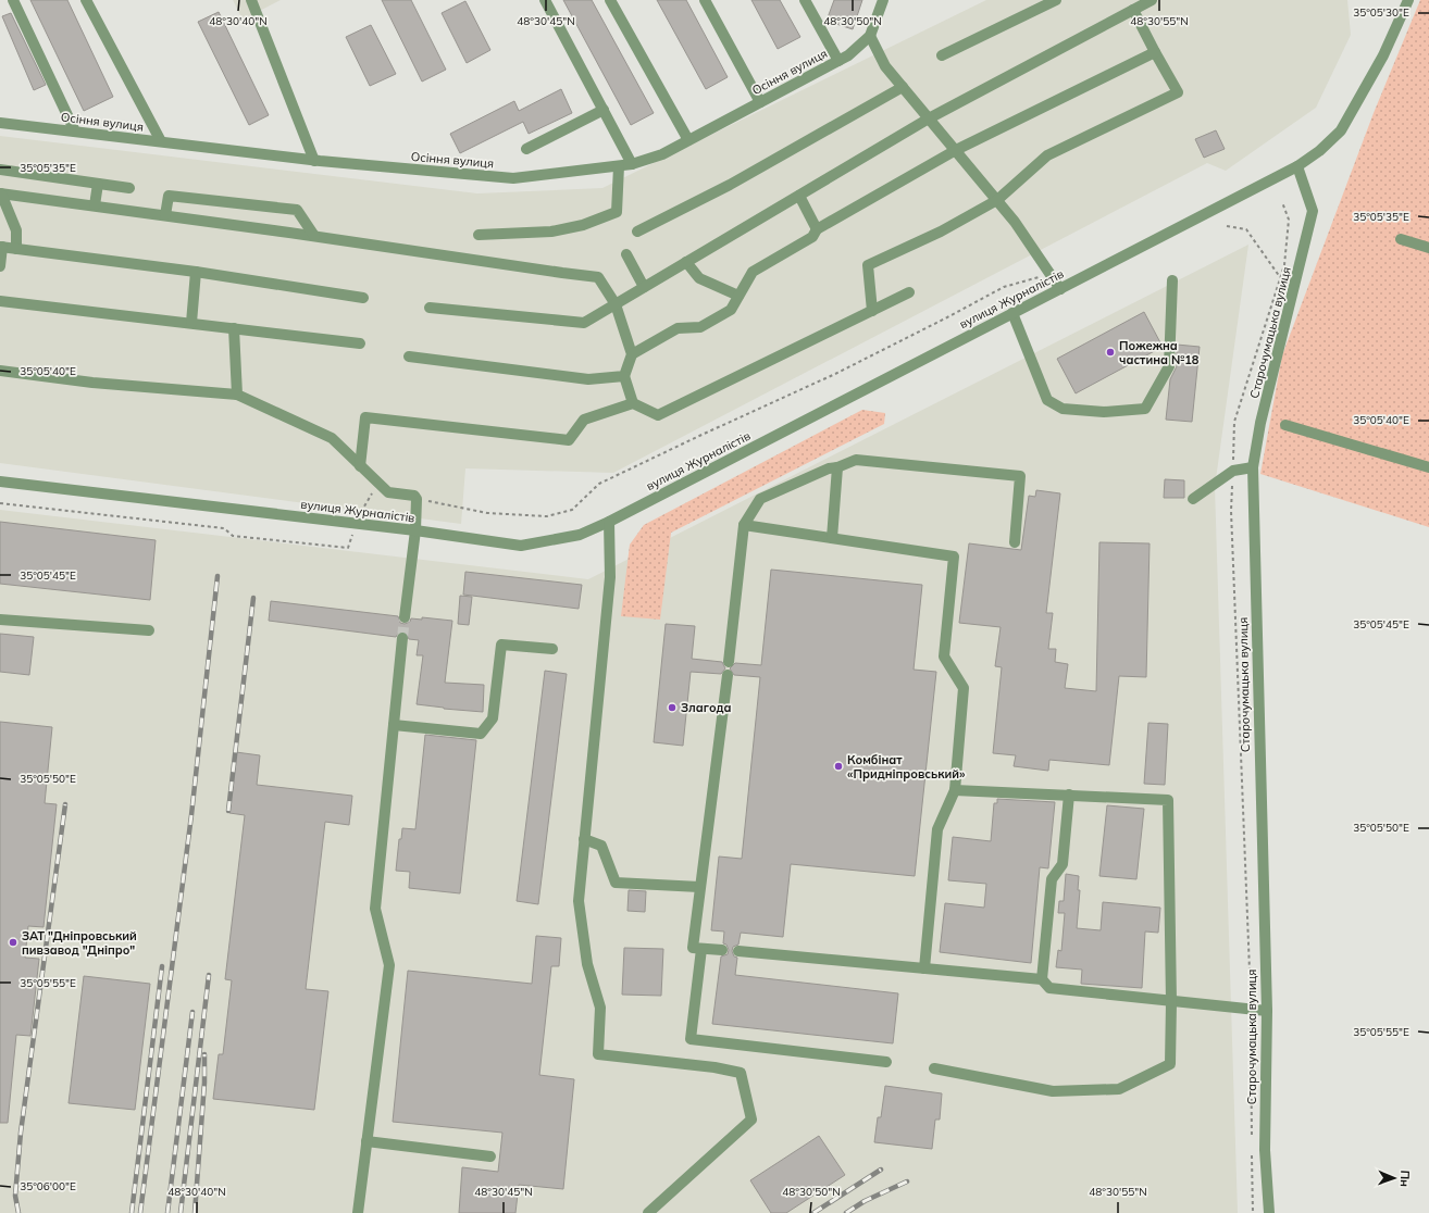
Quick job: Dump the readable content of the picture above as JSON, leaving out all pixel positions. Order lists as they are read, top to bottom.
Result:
{
  "streets": {
    "street": ["Осіння вулиця", "вулиця Журналістів", "Старочумацька вулиця"]
  },
  "crossings": [
    ["вулиця Журналістів", "Старочумацька вулиця"]
  ],
  "places": [
    "Пожежна частина №18",
    "Злагода",
    "Комбінат «Придніпровський»",
    "ЗАТ \"Дніпровський пивзавод \"Дніпро\""
  ],
  "north": "right",
  "coordinates": [
    "35°05'30\"E",
    "48°30'40\"N",
    "48°30'45\"N",
    "48°30'50\"N",
    "48°30'55\"N",
    "35°05'35\"E",
    "35°05'40\"E",
    "35°05'45\"E",
    "35°05'50\"E",
    "35°05'55\"E",
    "35°06'00\"E"
  ]
}
